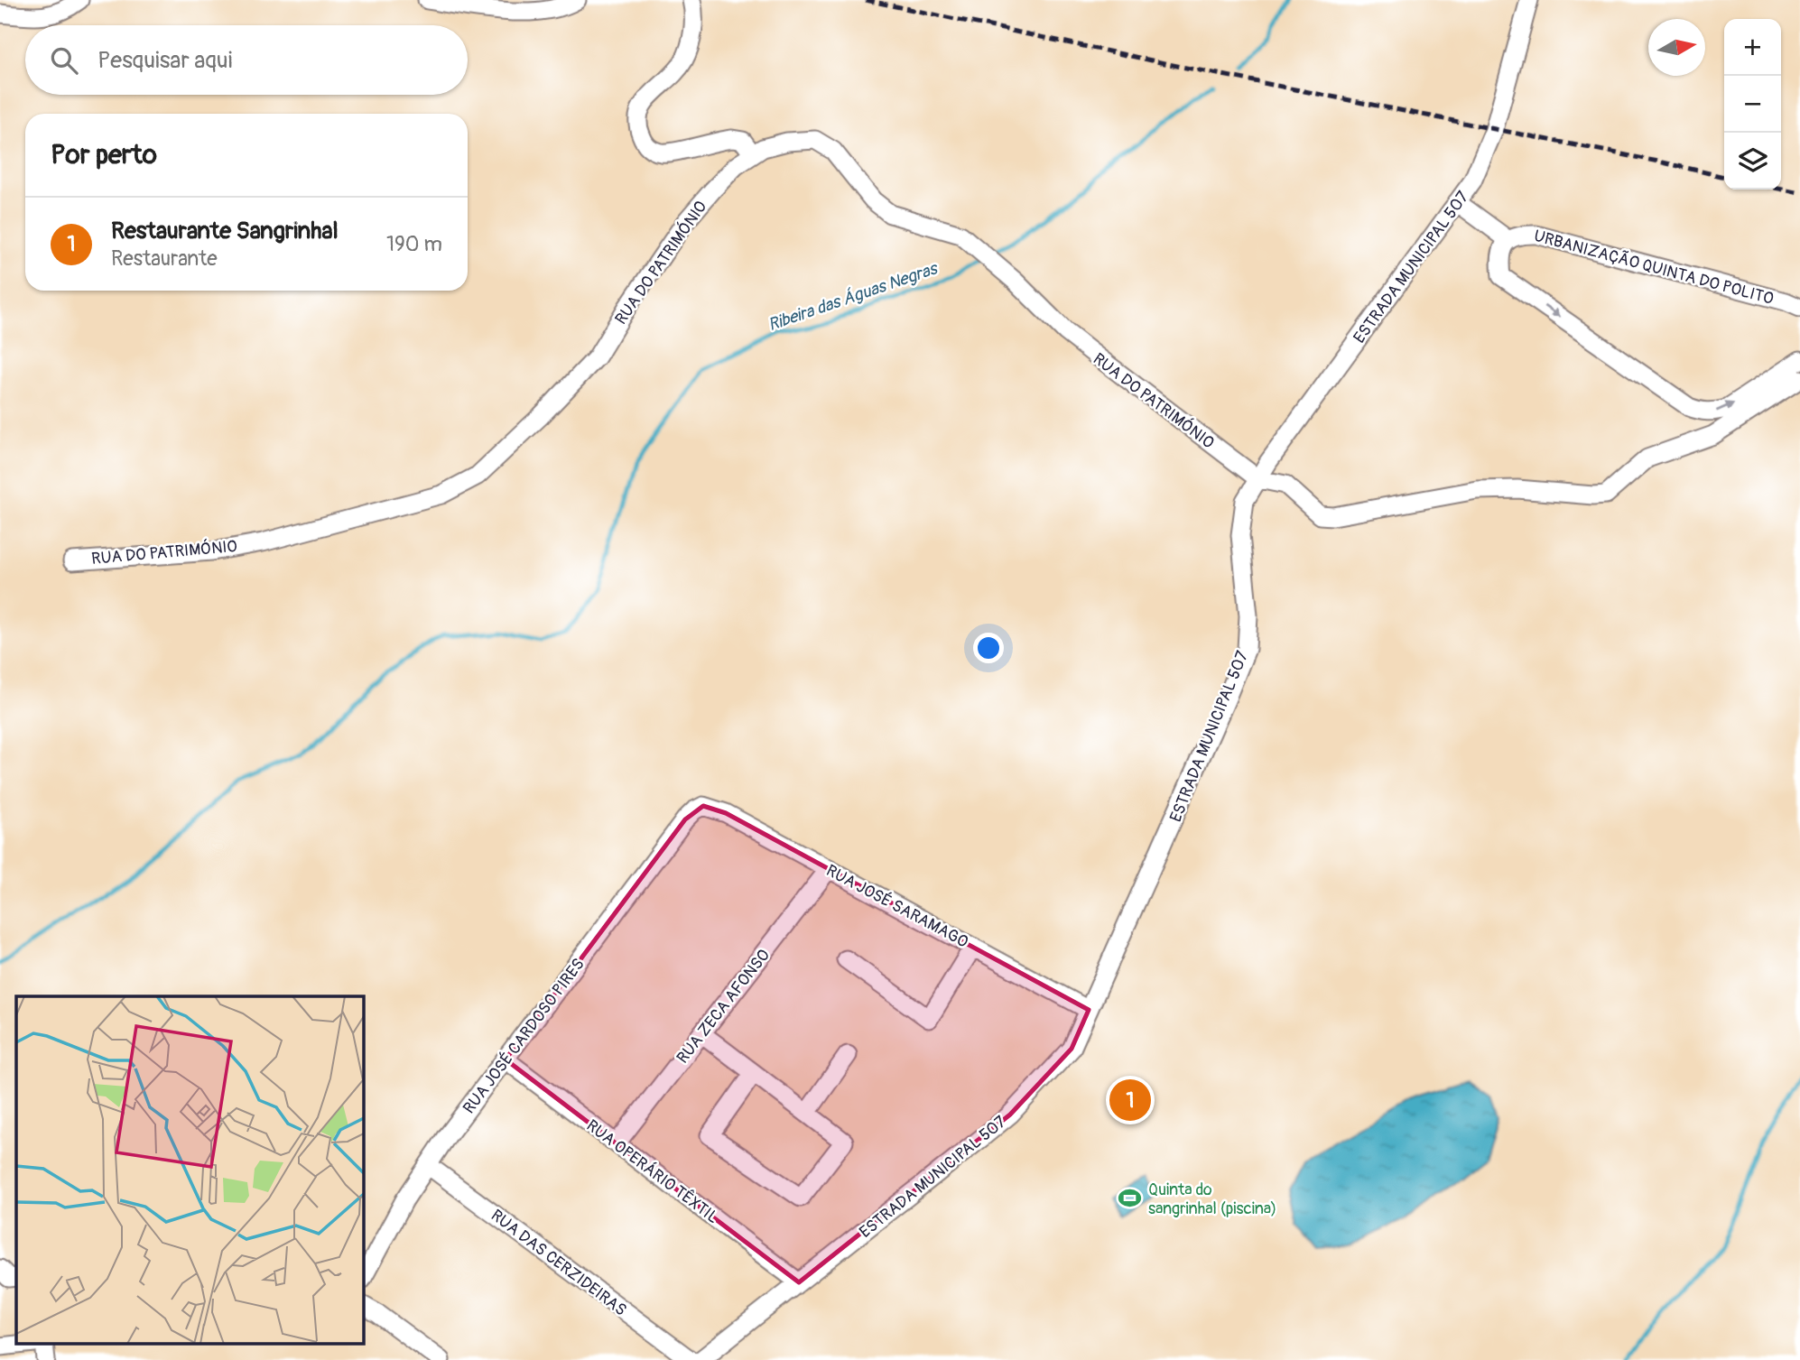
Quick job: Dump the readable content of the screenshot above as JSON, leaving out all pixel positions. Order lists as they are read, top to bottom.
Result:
{
  "streets": {
    "street": [
      "RUA DO PATRIMÓNIO",
      "ESTRADA MUNICIPAL 507",
      "URBANIZAÇÃO QUINTA DO POLITO",
      "RUA JOSÉ SARAMAGO",
      "RUA ZECA AFONSO",
      "RUA JOSÉ CARDOSO PIRES",
      "RUA OPERÁRIO TÊXTIL",
      "RUA DAS CERZIDEIRAS"
    ]
  },
  "crossings": [
    ["RUA DO PATRIMÓNIO", "ESTRADA MUNICIPAL 507"],
    ["ESTRADA MUNICIPAL 507", "RUA JOSÉ SARAMAGO"],
    ["ESTRADA MUNICIPAL 507", "RUA OPERÁRIO TÊXTIL"],
    ["RUA JOSÉ SARAMAGO", "RUA ZECA AFONSO"],
    ["RUA JOSÉ SARAMAGO", "RUA JOSÉ CARDOSO PIRES"],
    ["RUA ZECA AFONSO", "RUA OPERÁRIO TÊXTIL"],
    ["RUA JOSÉ CARDOSO PIRES", "RUA OPERÁRIO TÊXTIL"],
    ["RUA JOSÉ CARDOSO PIRES", "RUA DAS CERZIDEIRAS"]
  ],
  "water": ["Ribeira das Águas Negras"],
  "places": {
    "sports": ["Quinta do sangrinhal (piscina)"]
  },
  "north": "right",
  "page": {
    "map_buttons": ["+", "−"],
    "search": "Pesquisar aqui",
    "heading": "Por perto",
    "list": [
      {
        "mark": "1",
        "name": "Restaurante Sangrinhal",
        "note": "Restaurante",
        "value": "190 m"
      }
    ],
    "pins": "1"
  }
}
